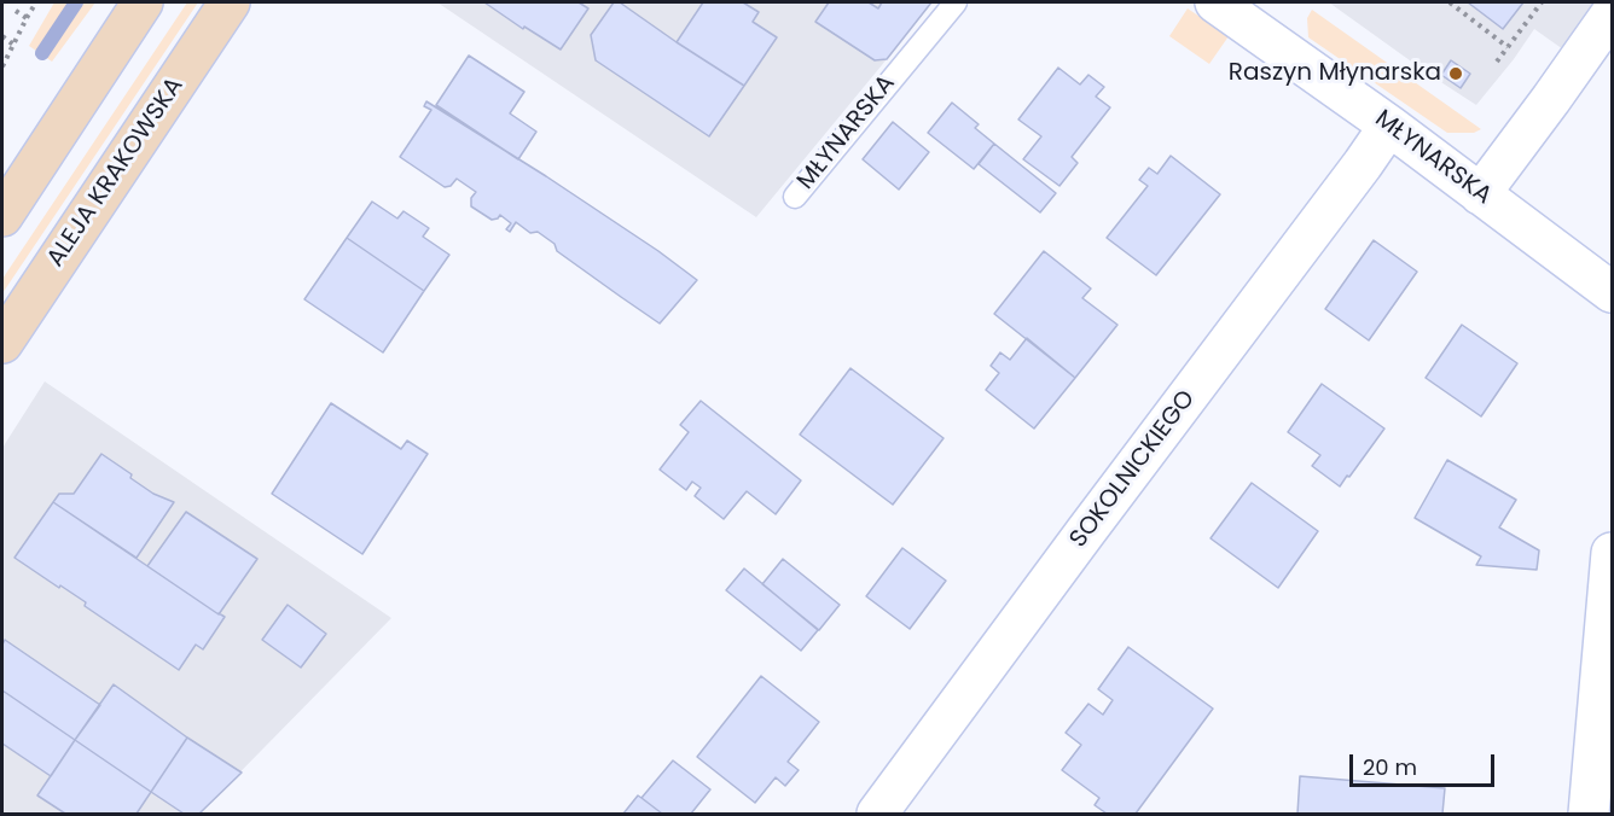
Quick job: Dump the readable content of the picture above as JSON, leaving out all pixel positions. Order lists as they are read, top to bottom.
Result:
{
  "streets": {
    "main road": ["ALEJA KRAKOWSKA"],
    "street": ["MŁYNARSKA", "SOKOLNICKIEGO"]
  },
  "crossings": [
    ["MŁYNARSKA", "SOKOLNICKIEGO"]
  ],
  "places": ["Raszyn Młynarska"],
  "scale_bar": "20 m"
}
